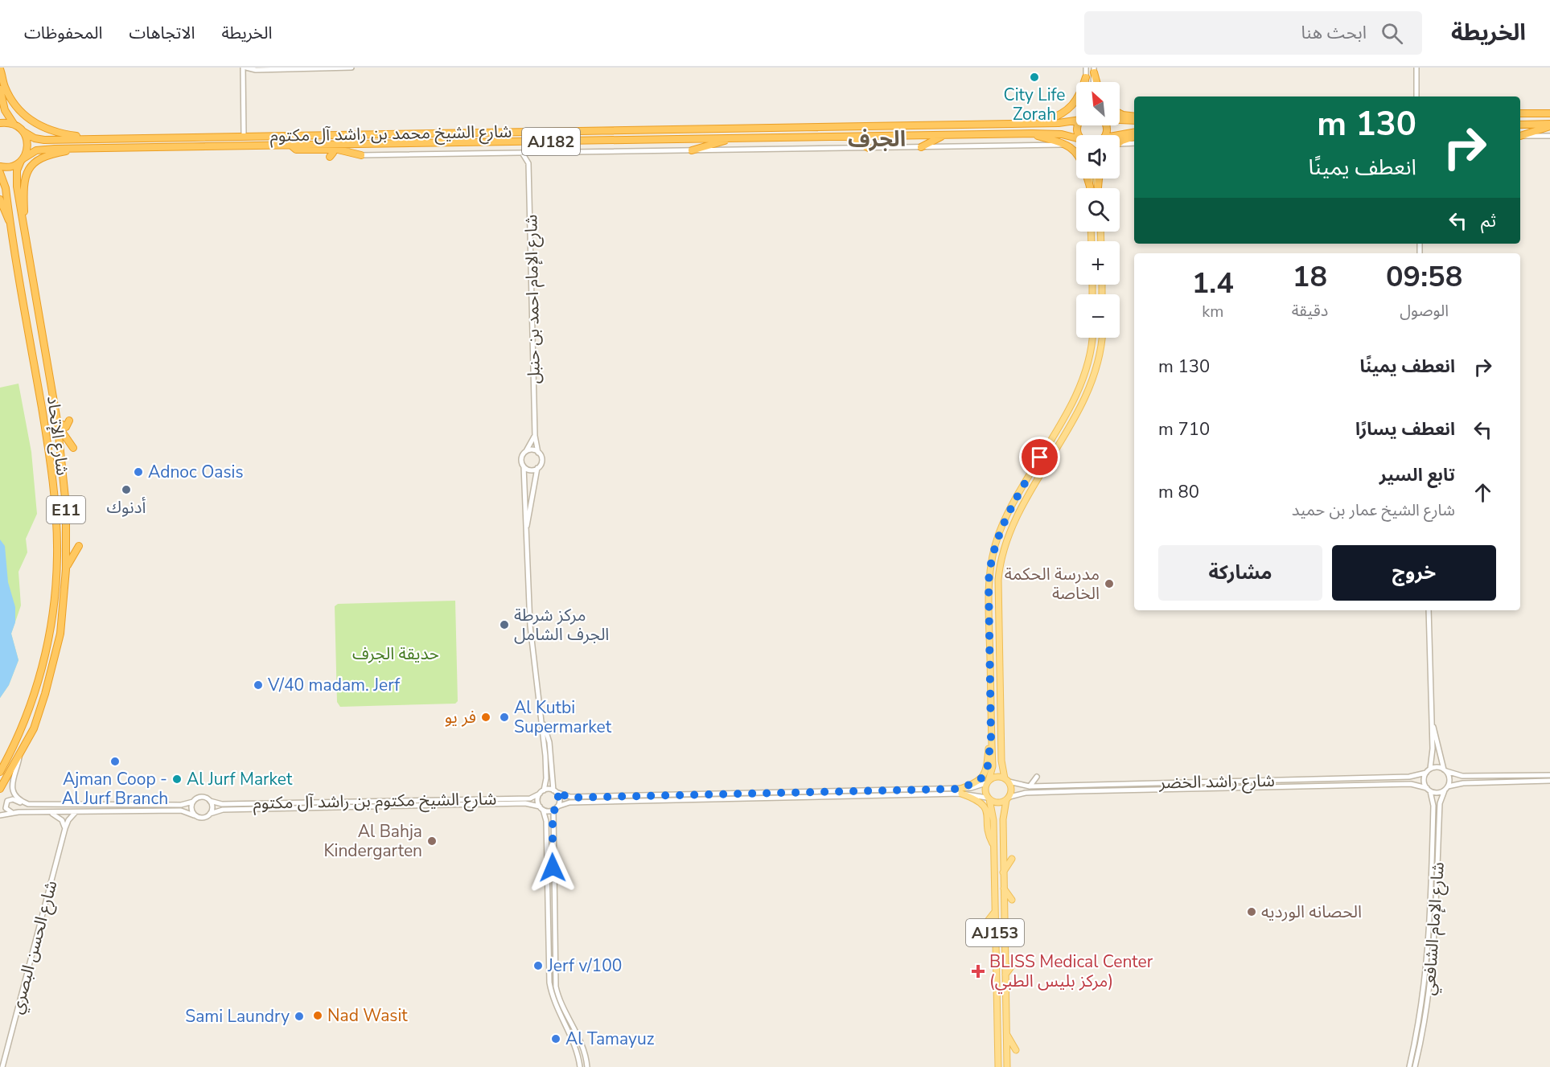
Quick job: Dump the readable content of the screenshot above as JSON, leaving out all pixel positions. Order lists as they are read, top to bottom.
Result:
{
  "streets": {
    "highway": [
      "شارع الشيخ محمد بن راشد آل مكتوم",
      "AJ182",
      "شارع الإتحاد",
      "E11"
    ],
    "main road": ["AJ153"],
    "street": [
      "شارع الإمام احمد بن حنبل",
      "شارع راشد الخضر",
      "شارع الشيخ مكتوم بن راشد آل مكتوم",
      "شارع الإمام الشافعي",
      "شارع الحسن البصري"
    ]
  },
  "crossings": [
    ["شارع الشيخ محمد بن راشد آل مكتوم", "شارع الإتحاد"],
    ["شارع راشد الخضر", "شارع الإمام الشافعي"],
    ["شارع راشد الخضر", "AJ153"]
  ],
  "districts": ["الجرف"],
  "parks": ["حديقة الجرف"],
  "places": {
    "other": [
      "City Life Zorah",
      "Adnoc Oasis",
      "أدنوك",
      "مدرسة الحكمة الخاصة",
      "مركز شرطة الجرف الشامل",
      "V/40 madam. Jerf",
      "فر يو",
      "Al Kutbi Supermarket",
      "Ajman Coop - Al Jurf Branch",
      "Al Jurf Market",
      "Al Bahja Kindergarten",
      "الحصانه الورديه",
      "Jerf v/100",
      "Nad Wasit",
      "Sami Laundry",
      "Al Tamayuz"
    ],
    "health": ["BLISS Medical Center (مركز بليس الطبي)"]
  },
  "north": "top left",
  "page": {
    "header": "الخريطة",
    "search": "ابحث هنا",
    "nav": ["الخريطة", "الاتجاهات", "المحفوظات"],
    "map_buttons": ["+", "−"],
    "turn": ["130 m", "انعطف يمينًا"],
    "then": "ثم",
    "eta": [
      "09:58",
      "الوصول",
      "18",
      "دقيقة",
      "1.4",
      "km"
    ],
    "list": [
      {
        "name": "انعطف يمينًا",
        "value": "130 m"
      },
      {
        "name": "انعطف يسارًا",
        "value": "710 m"
      },
      {
        "name": "تابع السير",
        "note": "شارع الشيخ عمار بن حميد",
        "value": "80 m"
      }
    ],
    "buttons": ["خروج", "مشاركة"]
  }
}
